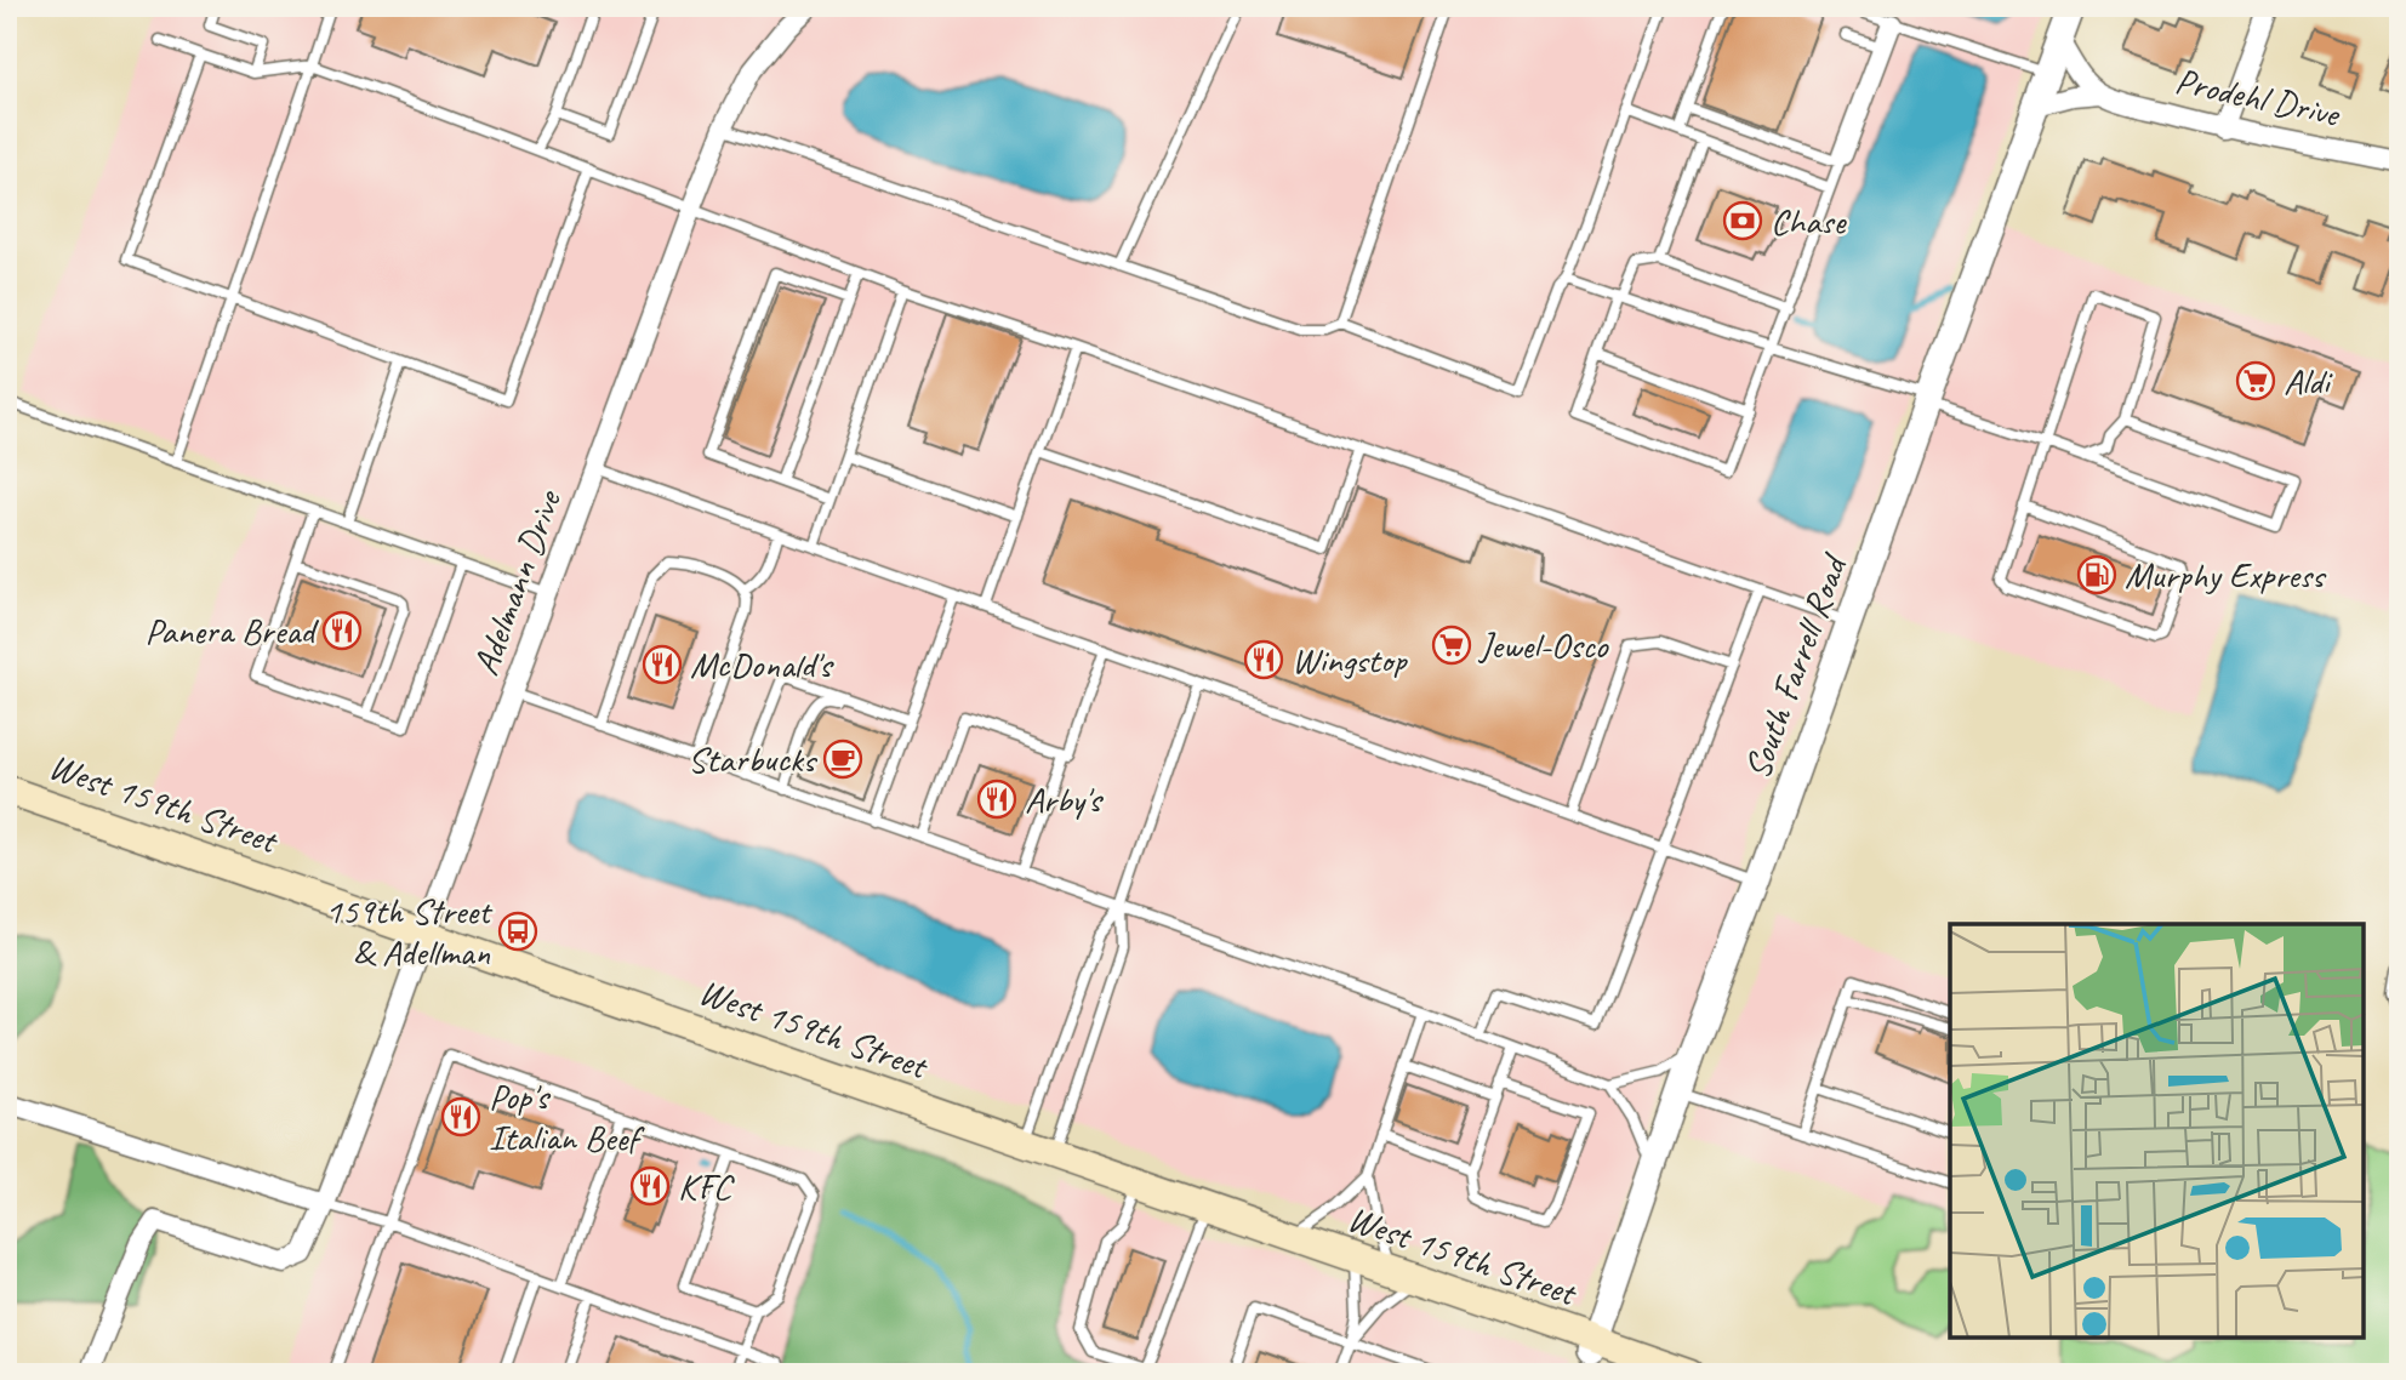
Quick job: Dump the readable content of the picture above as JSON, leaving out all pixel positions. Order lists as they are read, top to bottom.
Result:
{
  "streets": {
    "main road": ["West 159th Street"],
    "street": ["Prodehl Drive", "Adelmann Drive", "South Farrell Road"]
  },
  "crossings": [
    ["Prodehl Drive", "South Farrell Road"],
    ["Adelmann Drive", "West 159th Street"],
    ["South Farrell Road", "West 159th Street"]
  ],
  "places": {
    "bank": ["Chase"],
    "supermarket": ["Aldi", "Jewel-Osco"],
    "fuel station": ["Murphy Express"],
    "restaurant": [
      "Panera Bread",
      "Wingstop",
      "McDonald's",
      "Arby's",
      "Pop's Italian Beef",
      "KFC"
    ],
    "cafe": ["Starbucks"],
    "bus stop": ["159th Street & Adellman"]
  }
}
